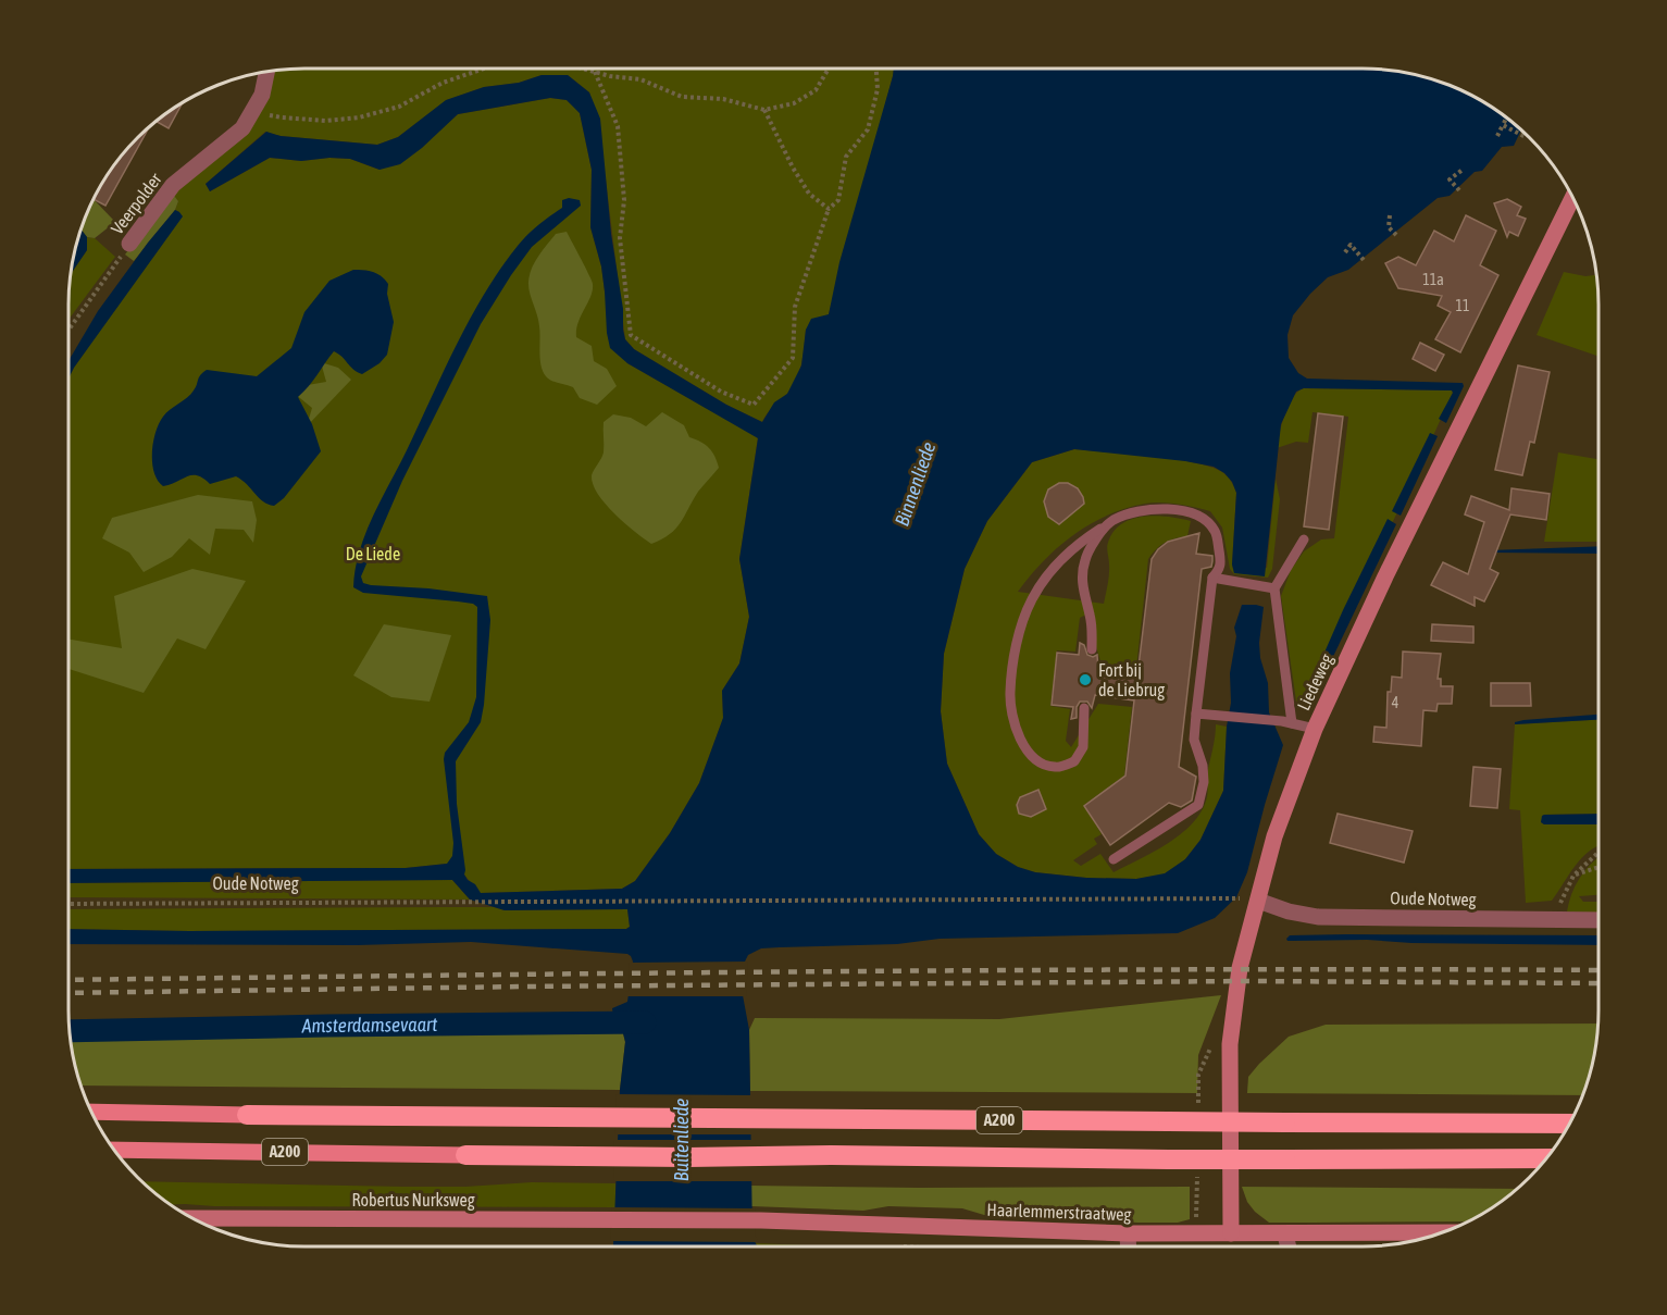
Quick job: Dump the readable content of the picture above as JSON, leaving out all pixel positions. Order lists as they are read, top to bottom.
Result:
{
  "streets": {
    "highway": ["A200"],
    "main road": ["Liedeweg", "Robertus Nurksweg", "Haarlemmerstraatweg"],
    "street": ["Veerpolder", "Oude Notweg"]
  },
  "crossings": [
    ["Liedeweg", "Oude Notweg"],
    ["Liedeweg", "Haarlemmerstraatweg"],
    ["Robertus Nurksweg", "Haarlemmerstraatweg"]
  ],
  "water": ["Binnenliede", "Amsterdamsevaart", "Buitenliede"],
  "parks": ["De Liede"],
  "places": ["Fort bij de Liebrug"],
  "house_numbers": ["11a", "11", "4"]
}
